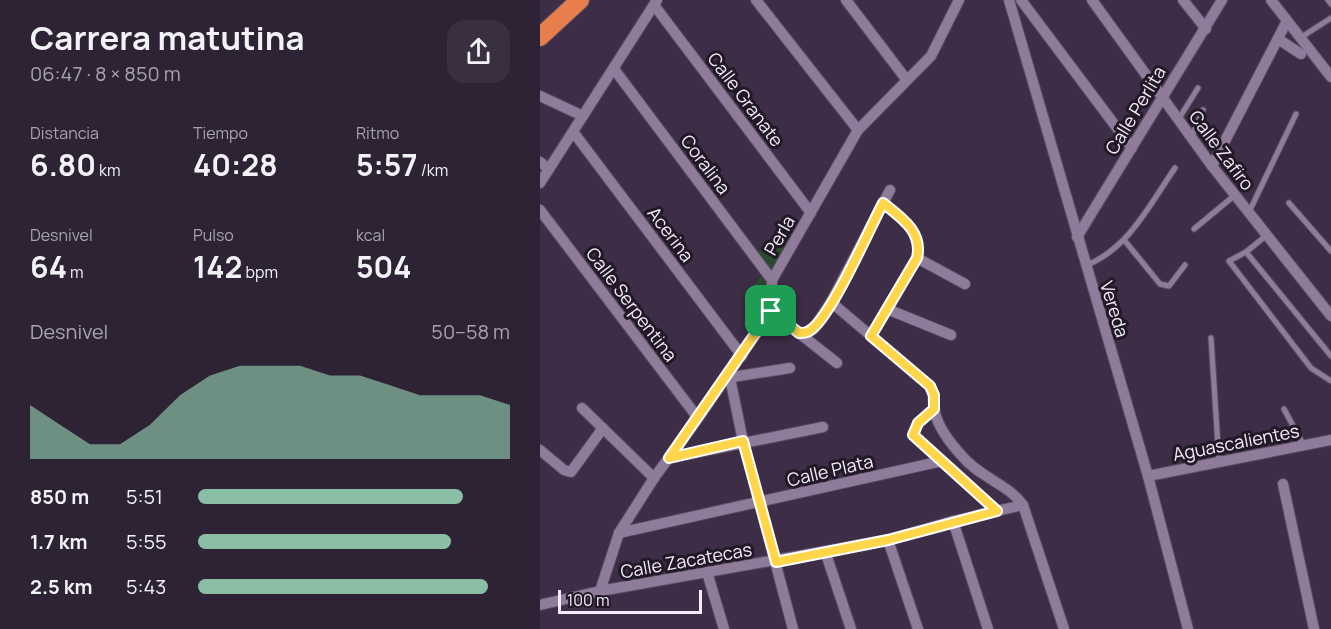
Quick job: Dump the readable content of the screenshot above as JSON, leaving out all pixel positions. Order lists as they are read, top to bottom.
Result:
{
  "streets": {
    "street": [
      "Calle Granate",
      "Calle Perlita",
      "Calle Zafiro",
      "Coralina",
      "Acerina",
      "Perla",
      "Calle Serpentina",
      "Vereda",
      "Aguascalientes",
      "Calle Plata",
      "Calle Zacatecas"
    ]
  },
  "crossings": [
    ["Calle Granate", "Perla"],
    ["Calle Perlita", "Calle Zafiro"],
    ["Calle Perlita", "Vereda"],
    ["Coralina", "Perla"],
    ["Vereda", "Aguascalientes"]
  ],
  "scale_bar": "100 m",
  "page": {
    "heading": ["Carrera matutina", "06:47 · 8 × 850 m"],
    "stats": [
      ["Distancia", "6.80 km"],
      ["Tiempo", "40:28"],
      ["Ritmo", "5:57 /km"],
      ["Desnivel", "64 m"],
      ["Pulso", "142 bpm"],
      ["kcal", "504"]
    ],
    "chart": ["Desnivel", "50–58 m"],
    "list": [
      {
        "name": "850 m",
        "note": "5:51"
      },
      {
        "name": "1.7 km",
        "note": "5:55"
      },
      {
        "name": "2.5 km",
        "note": "5:43"
      }
    ],
    "scale": "100 m"
  }
}
